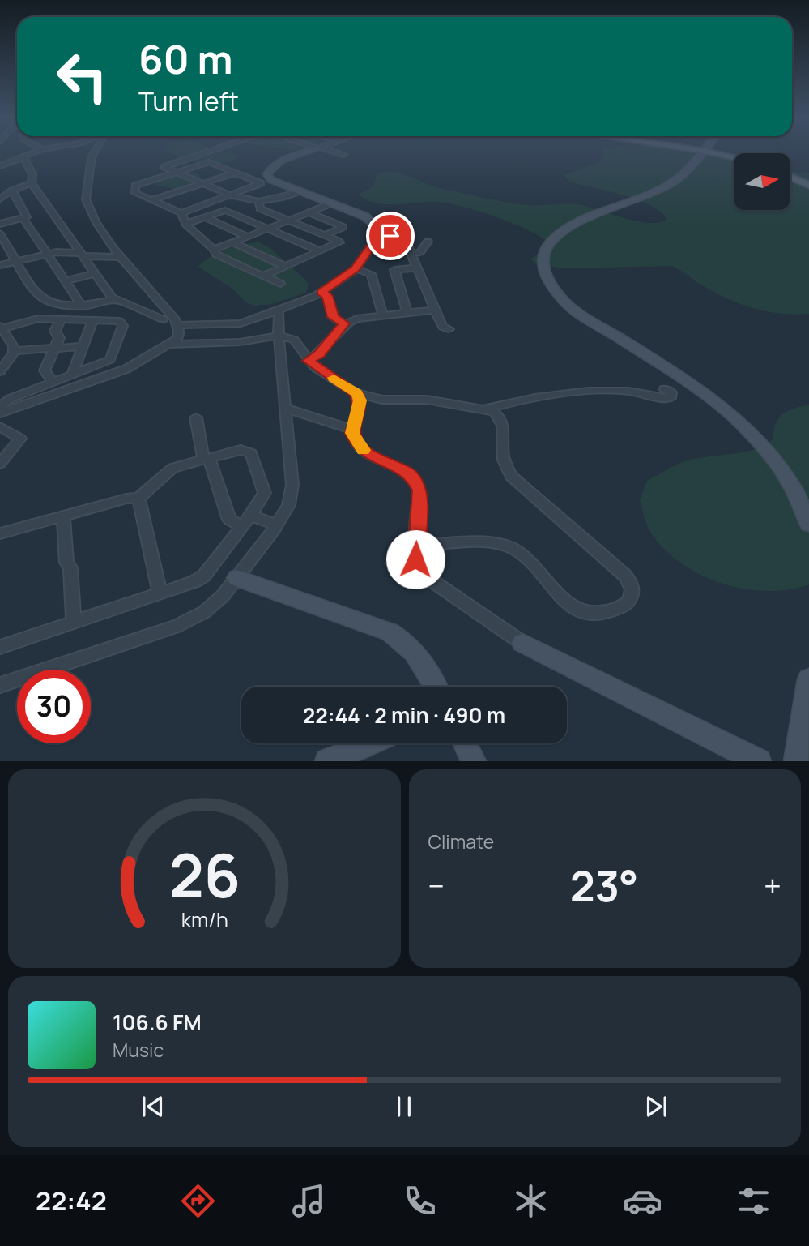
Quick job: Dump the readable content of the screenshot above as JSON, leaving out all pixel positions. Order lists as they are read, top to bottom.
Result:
{
  "north": "right",
  "page": {
    "turn": ["60 m", "Turn left"],
    "limit": "30",
    "trip": "22:44 · 2 min · 490 m",
    "tile": "Climate",
    "heat": ["−", "23°", "+"],
    "song": ["106.6 FM", "Music"],
    "tabs": "22:42",
    "gauge": ["26", "km/h"]
  }
}
